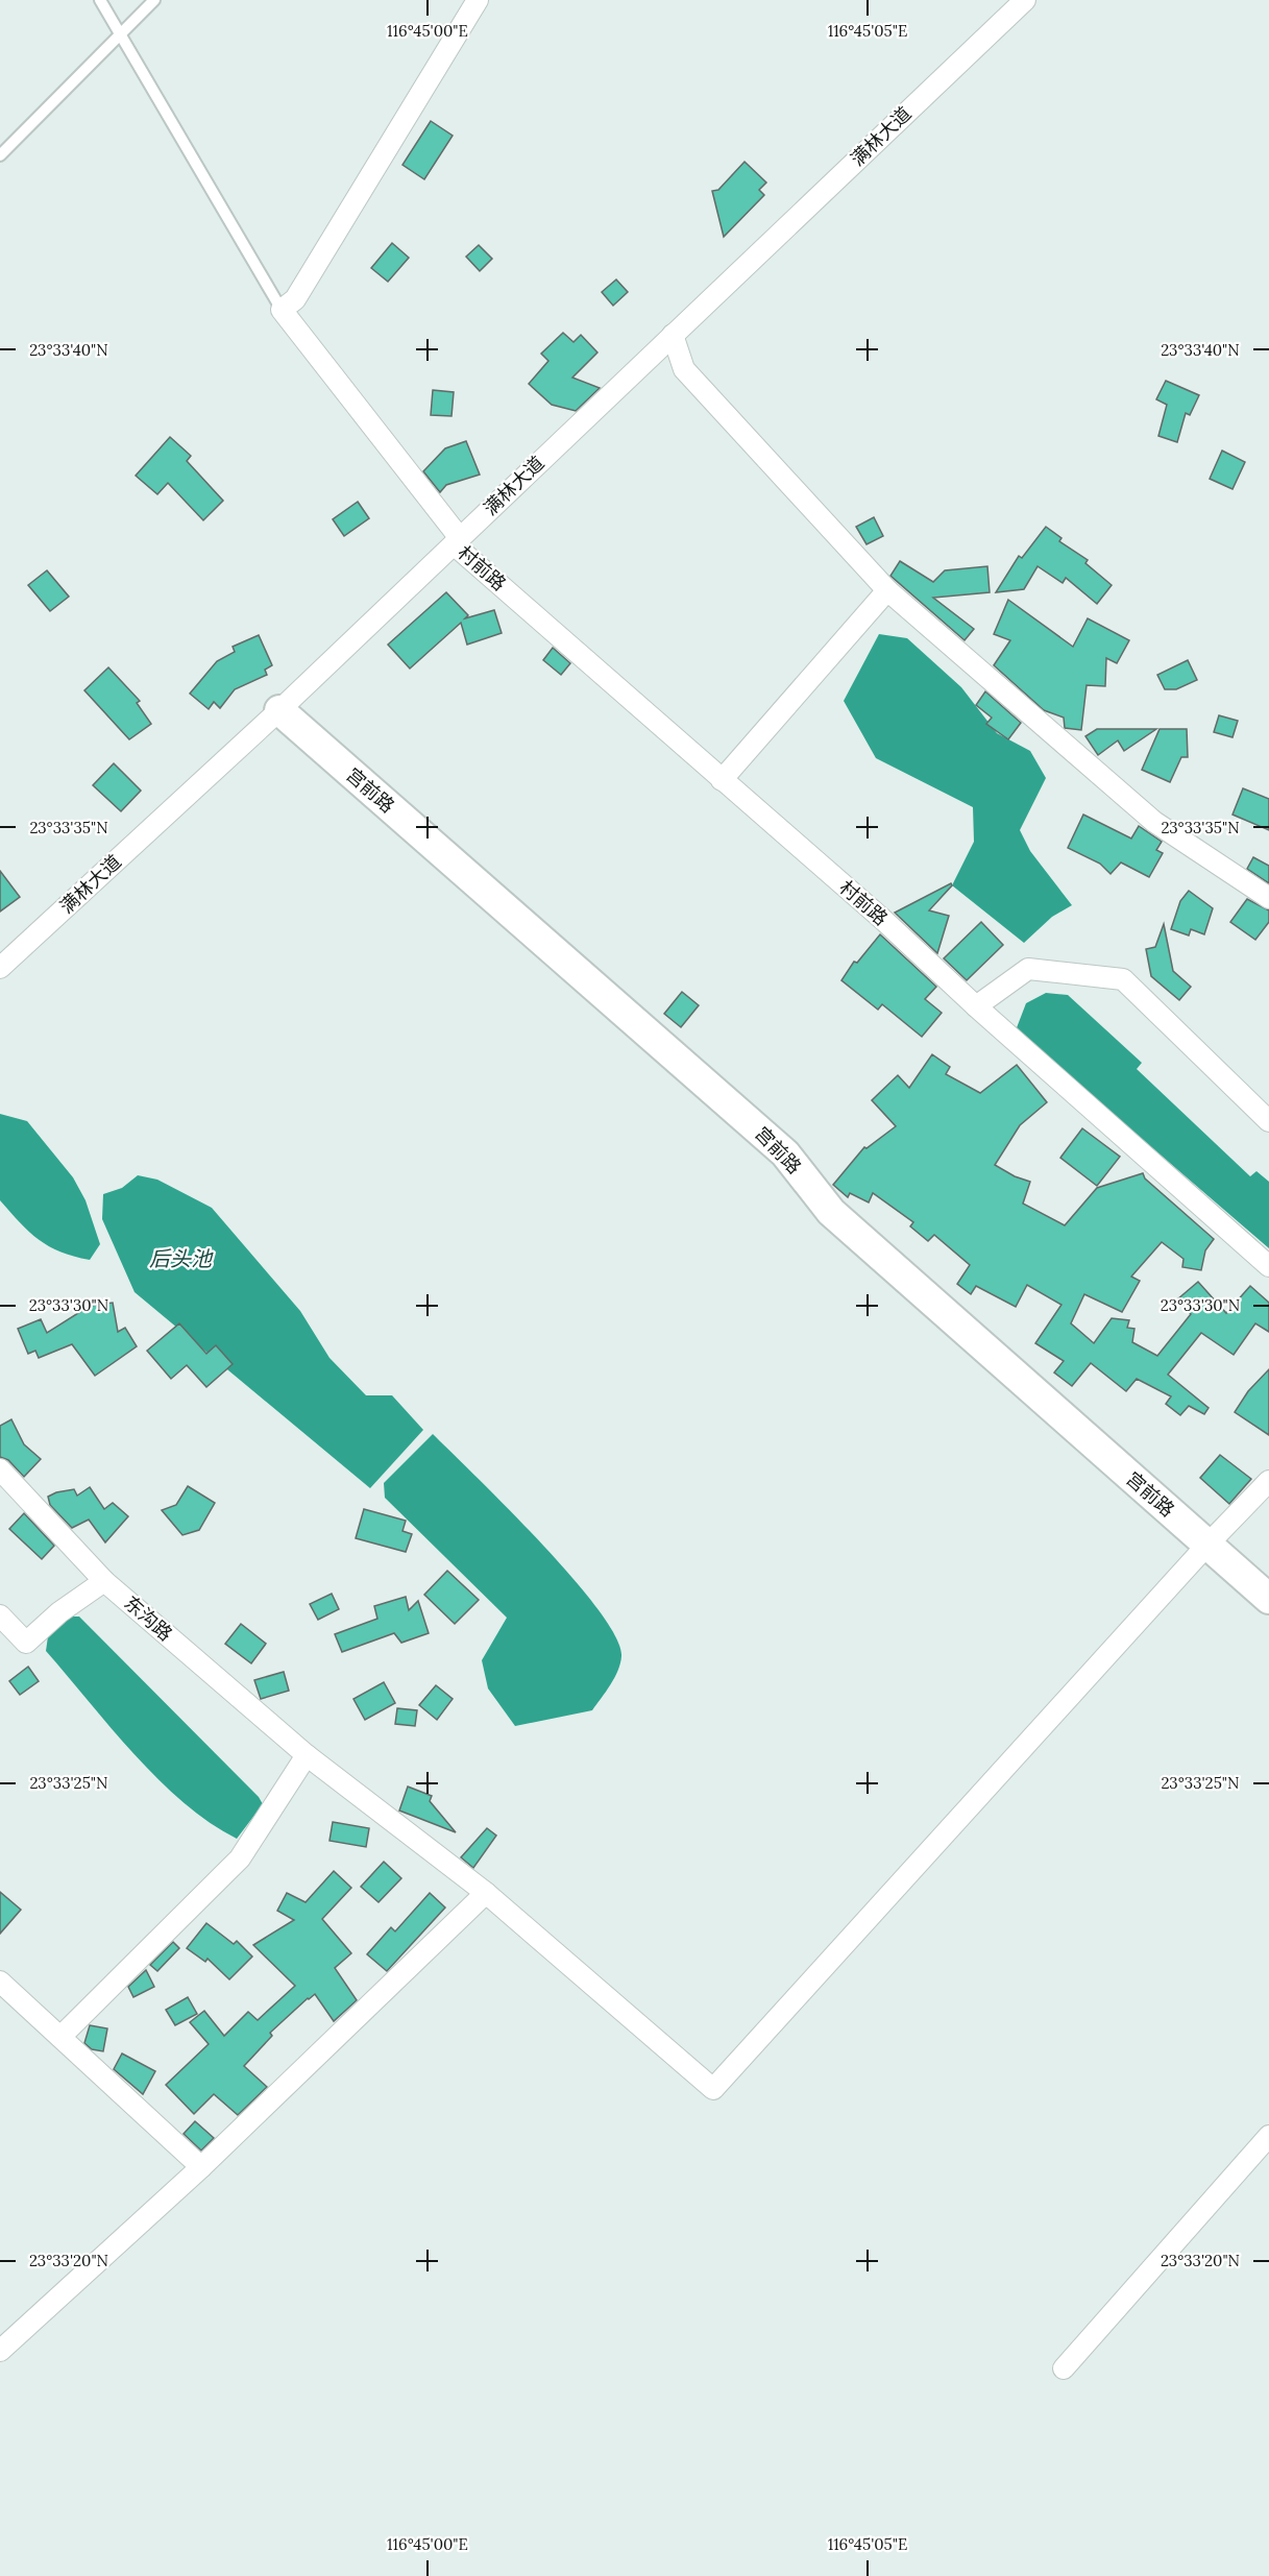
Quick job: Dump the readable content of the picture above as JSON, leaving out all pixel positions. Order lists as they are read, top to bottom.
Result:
{
  "streets": {
    "street": [
      "满林大道",
      "村前路",
      "宫前路",
      "东沟路"
    ]
  },
  "crossings": [
    ["满林大道", "村前路"],
    ["满林大道", "宫前路"],
    ["宫前路", "东沟路"]
  ],
  "water": ["后头池"],
  "coordinates": [
    "116°45'00\"E",
    "116°45'05\"E",
    "23°33'40\"N",
    "23°33'35\"N",
    "23°33'30\"N",
    "23°33'25\"N",
    "23°33'20\"N"
  ]
}
